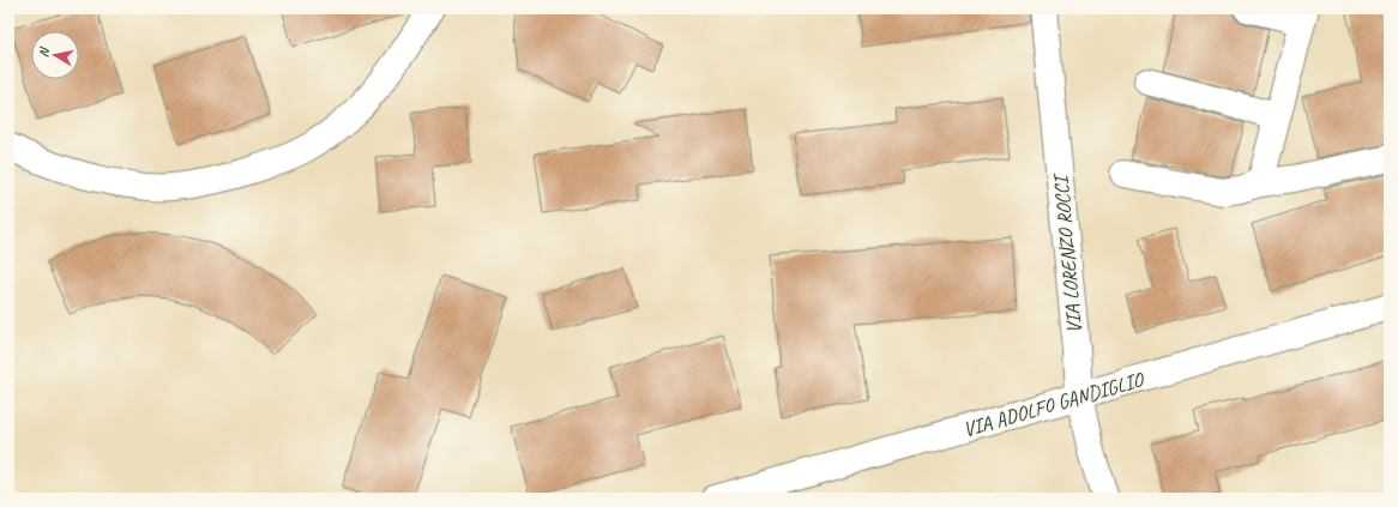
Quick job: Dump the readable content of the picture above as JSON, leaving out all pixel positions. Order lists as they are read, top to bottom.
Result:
{
  "streets": {
    "street": ["VIA LORENZO ROCCI", "VIA ADOLFO GANDIGLIO"]
  },
  "crossings": [
    ["VIA LORENZO ROCCI", "VIA ADOLFO GANDIGLIO"]
  ],
  "north": "left"
}
